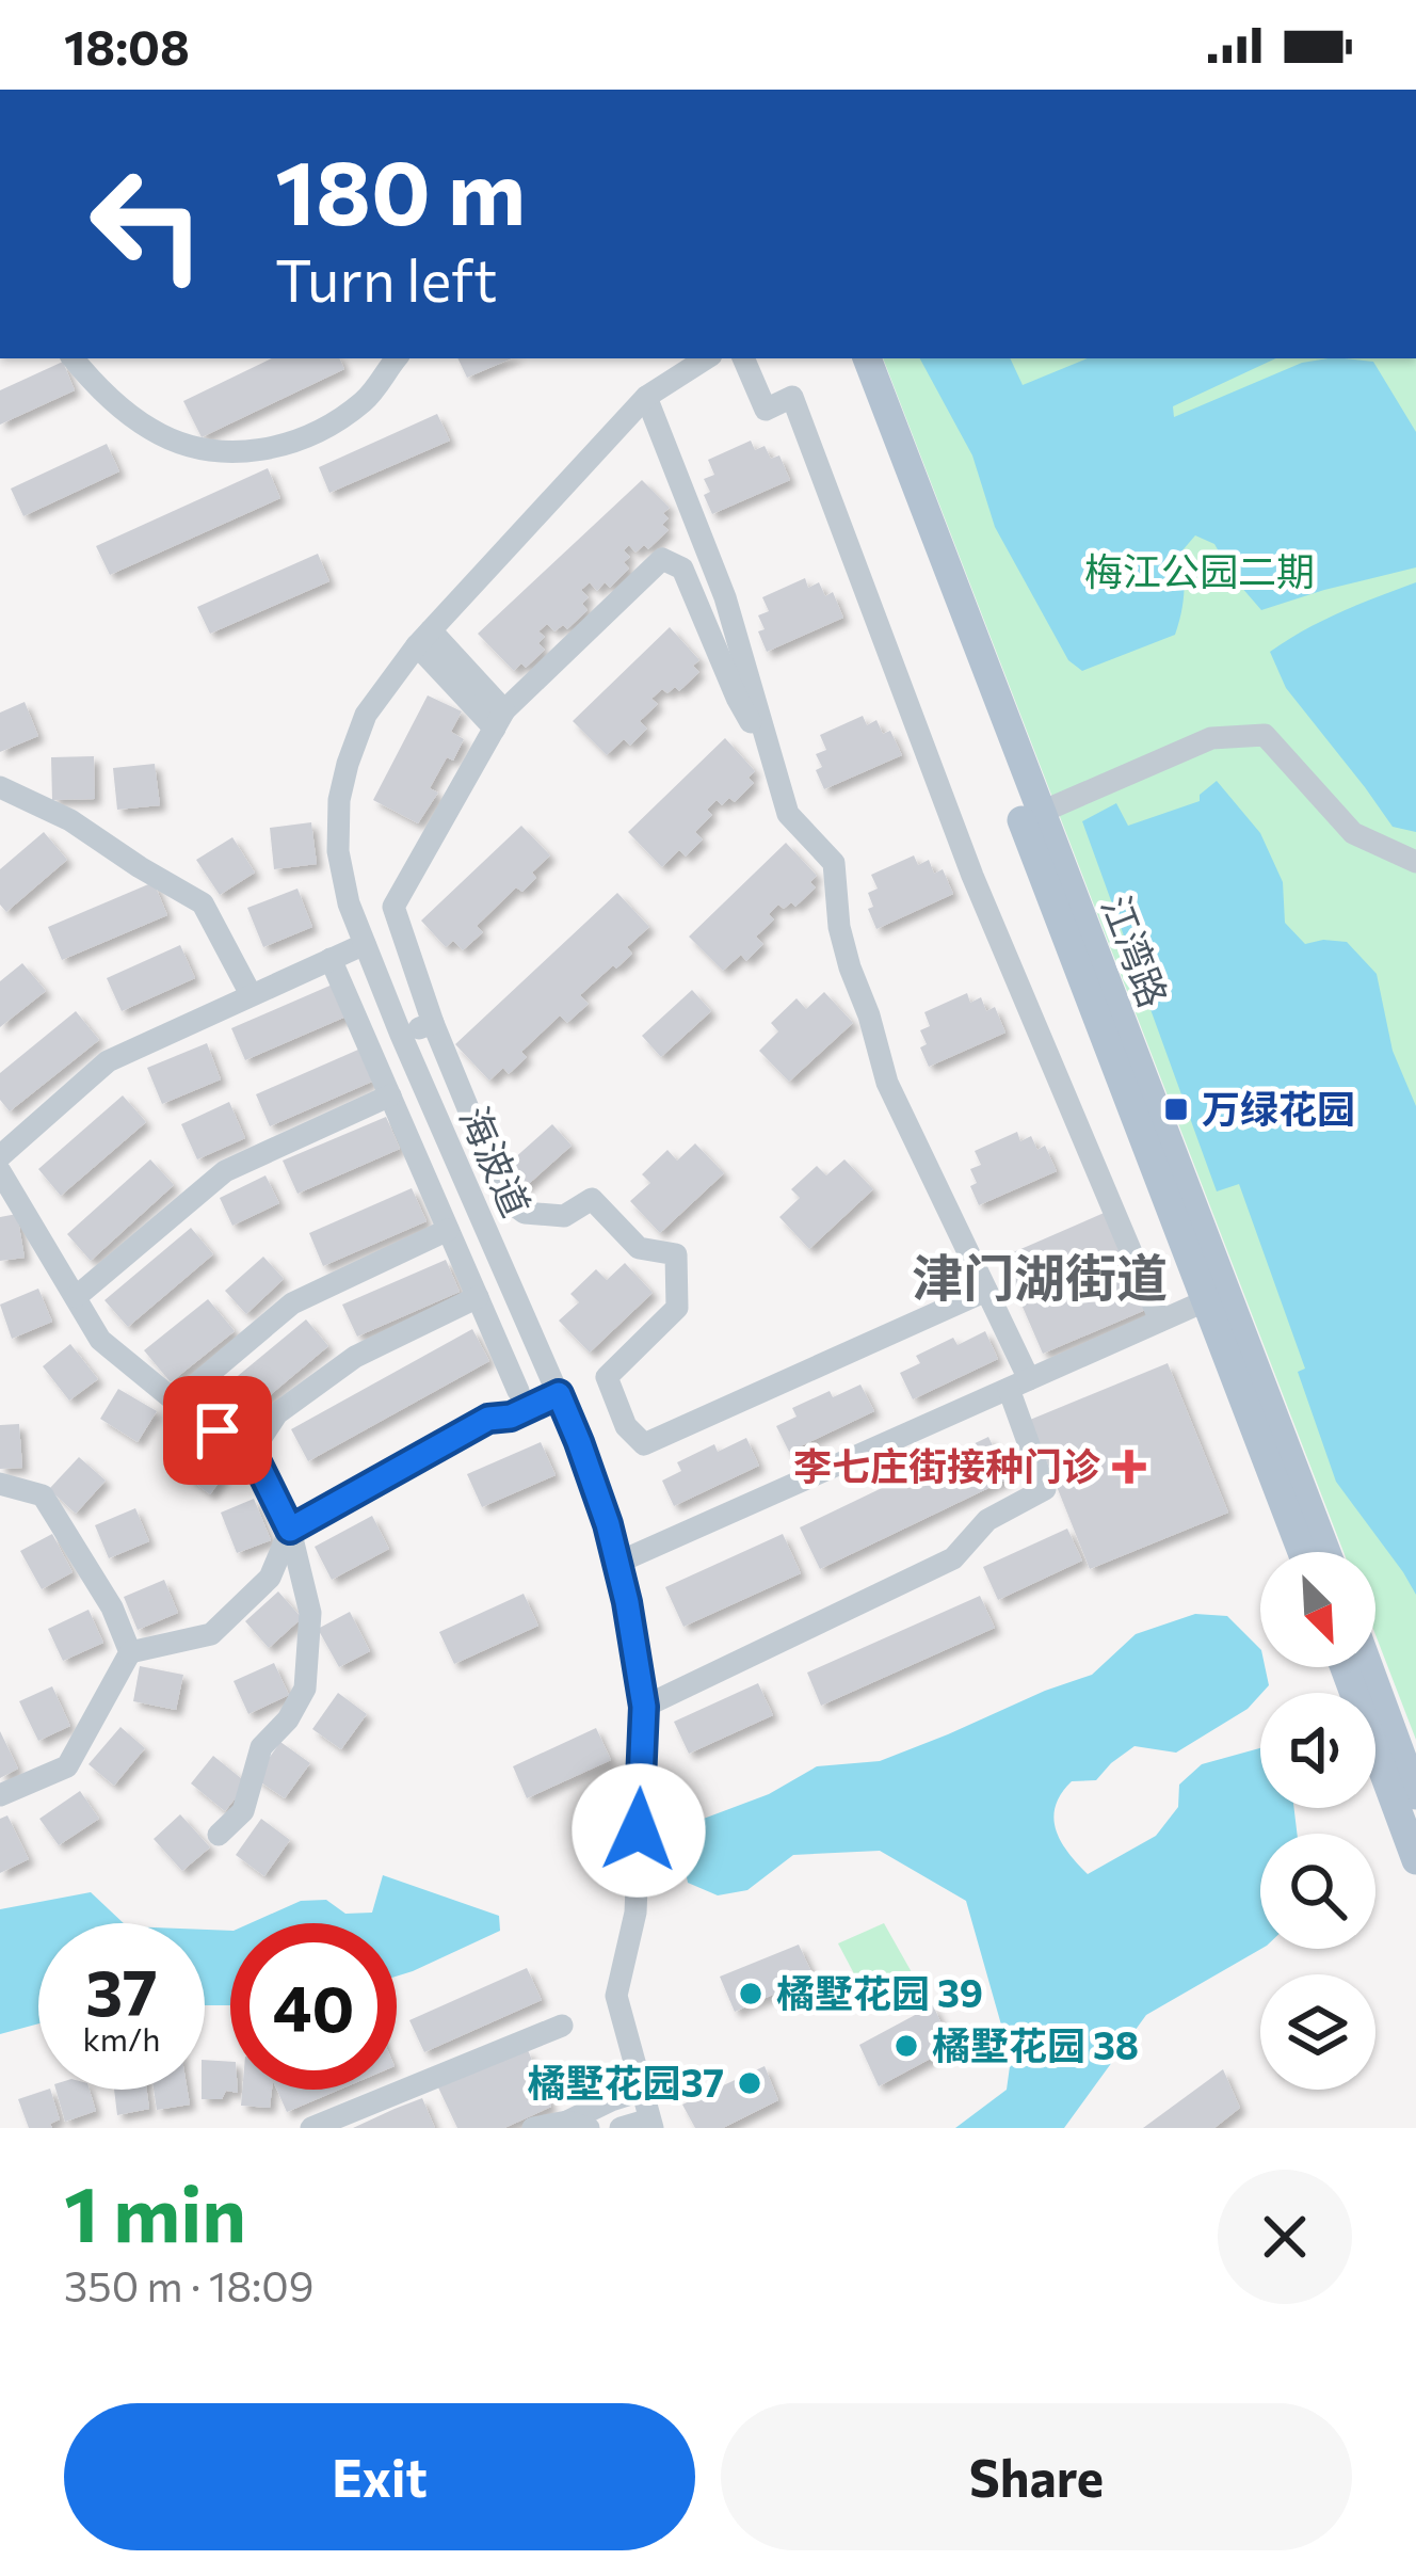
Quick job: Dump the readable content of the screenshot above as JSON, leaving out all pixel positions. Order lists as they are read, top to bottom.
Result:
{
  "streets": {
    "main road": ["江湾路"],
    "street": ["海波道"]
  },
  "districts": ["津门湖街道"],
  "parks": ["梅江公园二期"],
  "places": {
    "transit": ["万绿花园"],
    "health": ["李七庄街接种门诊"],
    "other": ["橘墅花园 39", "橘墅花园 38", "橘墅花园37"]
  },
  "north": "bottom right",
  "page": {
    "status": "18:08",
    "turn": ["180 m", "Turn left"],
    "speed": "37 km/h",
    "limit": "40",
    "heading": ["1 min", "350 m · 18:09"],
    "buttons": ["Exit", "Share"]
  }
}
